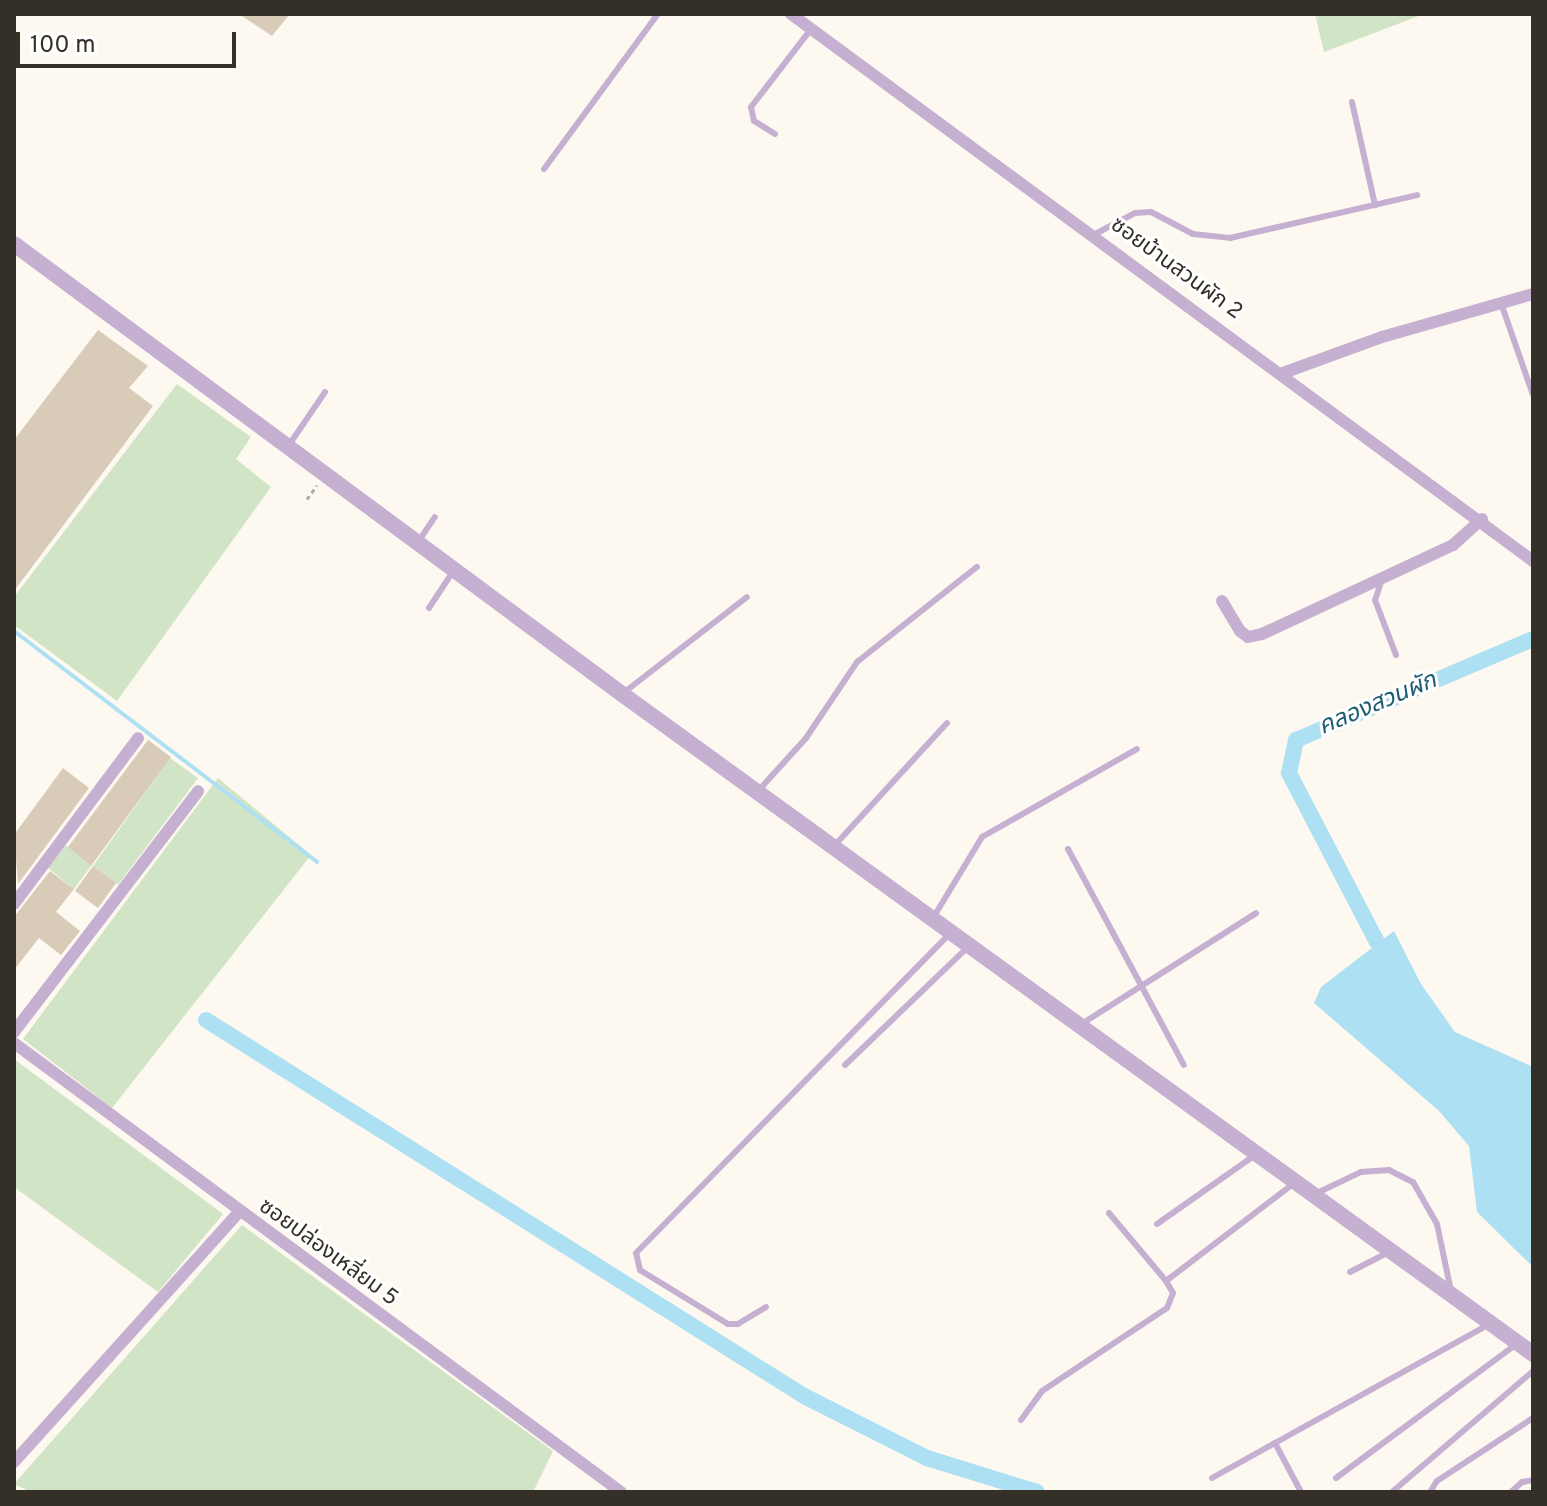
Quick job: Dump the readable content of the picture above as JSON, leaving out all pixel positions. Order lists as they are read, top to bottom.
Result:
{
  "streets": {
    "street": ["ซอยบ้านสวนผัก 2", "ซอยปล่องเหลี่ยม 5"]
  },
  "water": ["คลองสวนผัก"],
  "scale_bar": "100 m"
}
